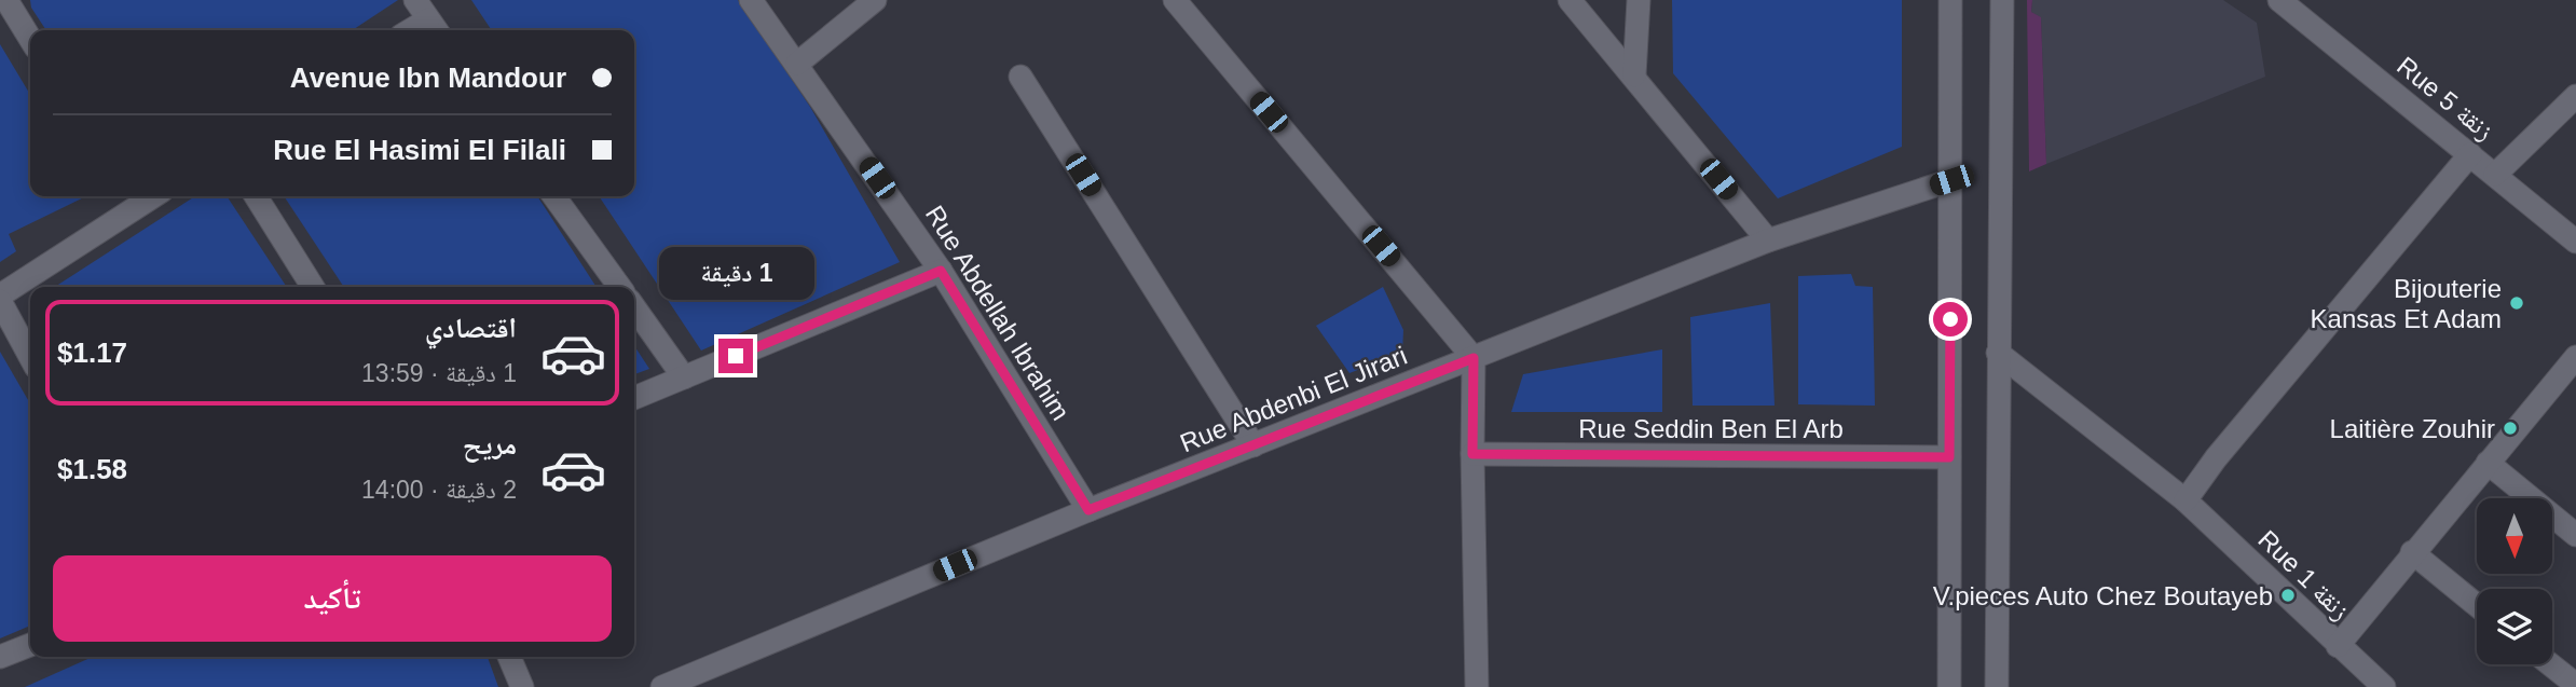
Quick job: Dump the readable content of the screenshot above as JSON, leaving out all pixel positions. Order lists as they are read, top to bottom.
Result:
{
  "streets": {
    "street": [
      "Rue 5 زنقة",
      "Rue Abdellah Ibrahim",
      "Rue Abdenbi El Jirari",
      "Rue Seddin Ben El Arb",
      "Rue 1 زنقة"
    ]
  },
  "crossings": [
    ["Rue Abdellah Ibrahim", "Rue Abdenbi El Jirari"]
  ],
  "places": ["Bijouterie Kansas Et Adam", "Laitière Zouhir", "V.pieces Auto Chez Boutayeb"],
  "north": "bottom",
  "page": {
    "banner": ["Avenue Ibn Mandour", "Rue El Hasimi El Filali"],
    "bubble": "1 دقيقة",
    "list": [
      {
        "name": "اقتصادي",
        "note": "1 دقيقة · 13:59",
        "value": "$1.17"
      },
      {
        "name": "مريح",
        "note": "2 دقيقة · 14:00",
        "value": "$1.58"
      }
    ],
    "buttons": "تأكيد"
  }
}
